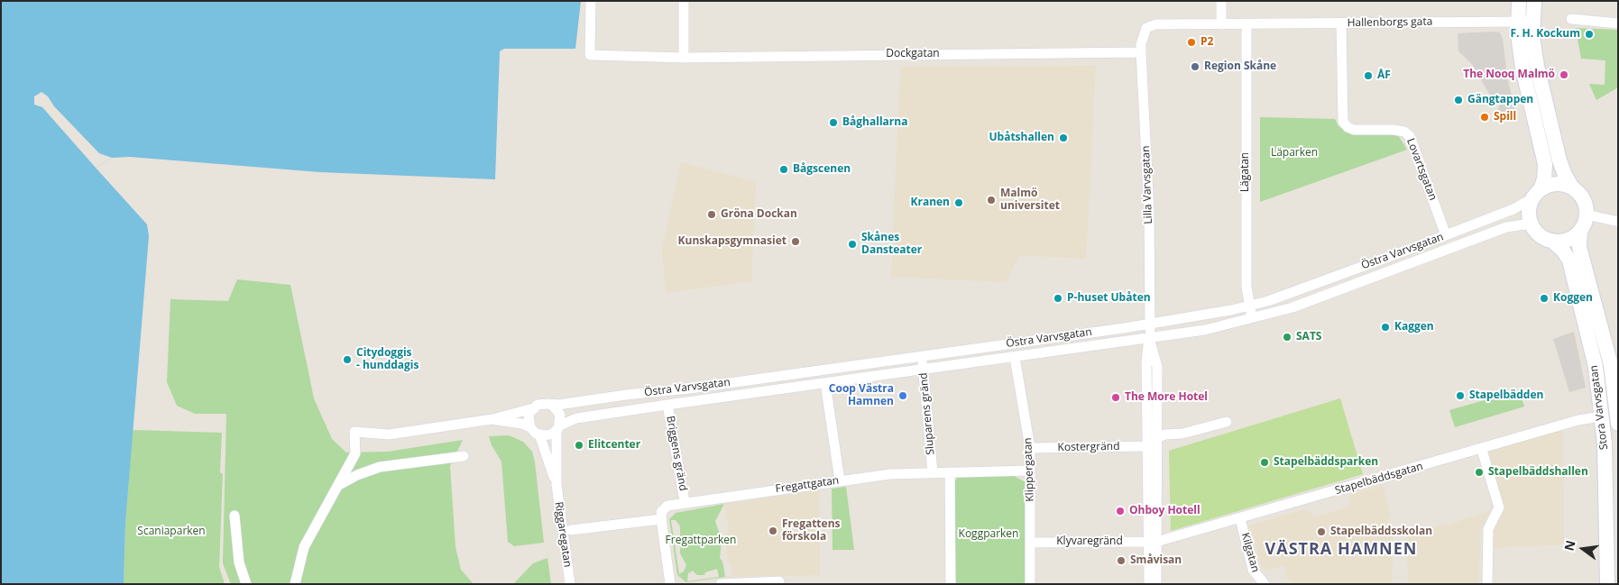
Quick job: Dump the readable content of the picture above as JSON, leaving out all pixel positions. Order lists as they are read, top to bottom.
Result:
{
  "streets": {
    "street": [
      "Hallenborgs gata",
      "Dockgatan",
      "Lovartsgatan",
      "Lägatan",
      "Lilla Varvsgatan",
      "Östra Varvsgatan",
      "Stora Varvsgatan",
      "Sluparens gränd",
      "Kostergränd",
      "Briggens gränd",
      "Klippergatan",
      "Stapelbäddsgatan",
      "Fregattgatan",
      "Riggaregatan",
      "Klyvaregränd",
      "Kilgatan"
    ]
  },
  "crossings": [
    ["Hallenborgs gata", "Lovartsgatan"],
    ["Hallenborgs gata", "Lägatan"],
    ["Hallenborgs gata", "Lilla Varvsgatan"],
    ["Dockgatan", "Lilla Varvsgatan"],
    ["Lovartsgatan", "Östra Varvsgatan"],
    ["Lägatan", "Östra Varvsgatan"],
    ["Lilla Varvsgatan", "Östra Varvsgatan"],
    ["Lilla Varvsgatan", "Kostergränd"],
    ["Lilla Varvsgatan", "Stapelbäddsgatan"],
    ["Lilla Varvsgatan", "Klyvaregränd"],
    ["Östra Varvsgatan", "Stora Varvsgatan"],
    ["Östra Varvsgatan", "Sluparens gränd"],
    ["Östra Varvsgatan", "Briggens gränd"],
    ["Östra Varvsgatan", "Klippergatan"],
    ["Östra Varvsgatan", "Riggaregatan"],
    ["Stora Varvsgatan", "Stapelbäddsgatan"],
    ["Sluparens gränd", "Fregattgatan"],
    ["Kostergränd", "Klippergatan"],
    ["Briggens gränd", "Fregattgatan"],
    ["Klippergatan", "Fregattgatan"],
    ["Klippergatan", "Klyvaregränd"],
    ["Stapelbäddsgatan", "Klyvaregränd"],
    ["Stapelbäddsgatan", "Kilgatan"]
  ],
  "districts": ["VÄSTRA HAMNEN"],
  "parks": [
    "Läparken",
    "Scaniaparken",
    "Koggparken",
    "Fregattparken"
  ],
  "places": [
    "F. H. Kockum",
    "P2",
    "Region Skåne",
    "The Nooq Malmö",
    "ÅF",
    "Gängtappen",
    "Spill",
    "Båghallarna",
    "Ubåtshallen",
    "Bågscenen",
    "Malmö universitet",
    "Kranen",
    "Gröna Dockan",
    "Kunskapsgymnasiet",
    "Skånes Dansteater",
    "P-huset Ubåten",
    "Koggen",
    "Kaggen",
    "SATS",
    "Citydoggis - hunddagis",
    "Coop Västra Hamnen",
    "Stapelbädden",
    "The More Hotel",
    "Elitcenter",
    "Stapelbäddsparken",
    "Stapelbäddshallen",
    "Ohboy Hotell",
    "Fregattens förskola",
    "Stapelbäddsskolan",
    "Småvisan"
  ],
  "north": "left"
}
